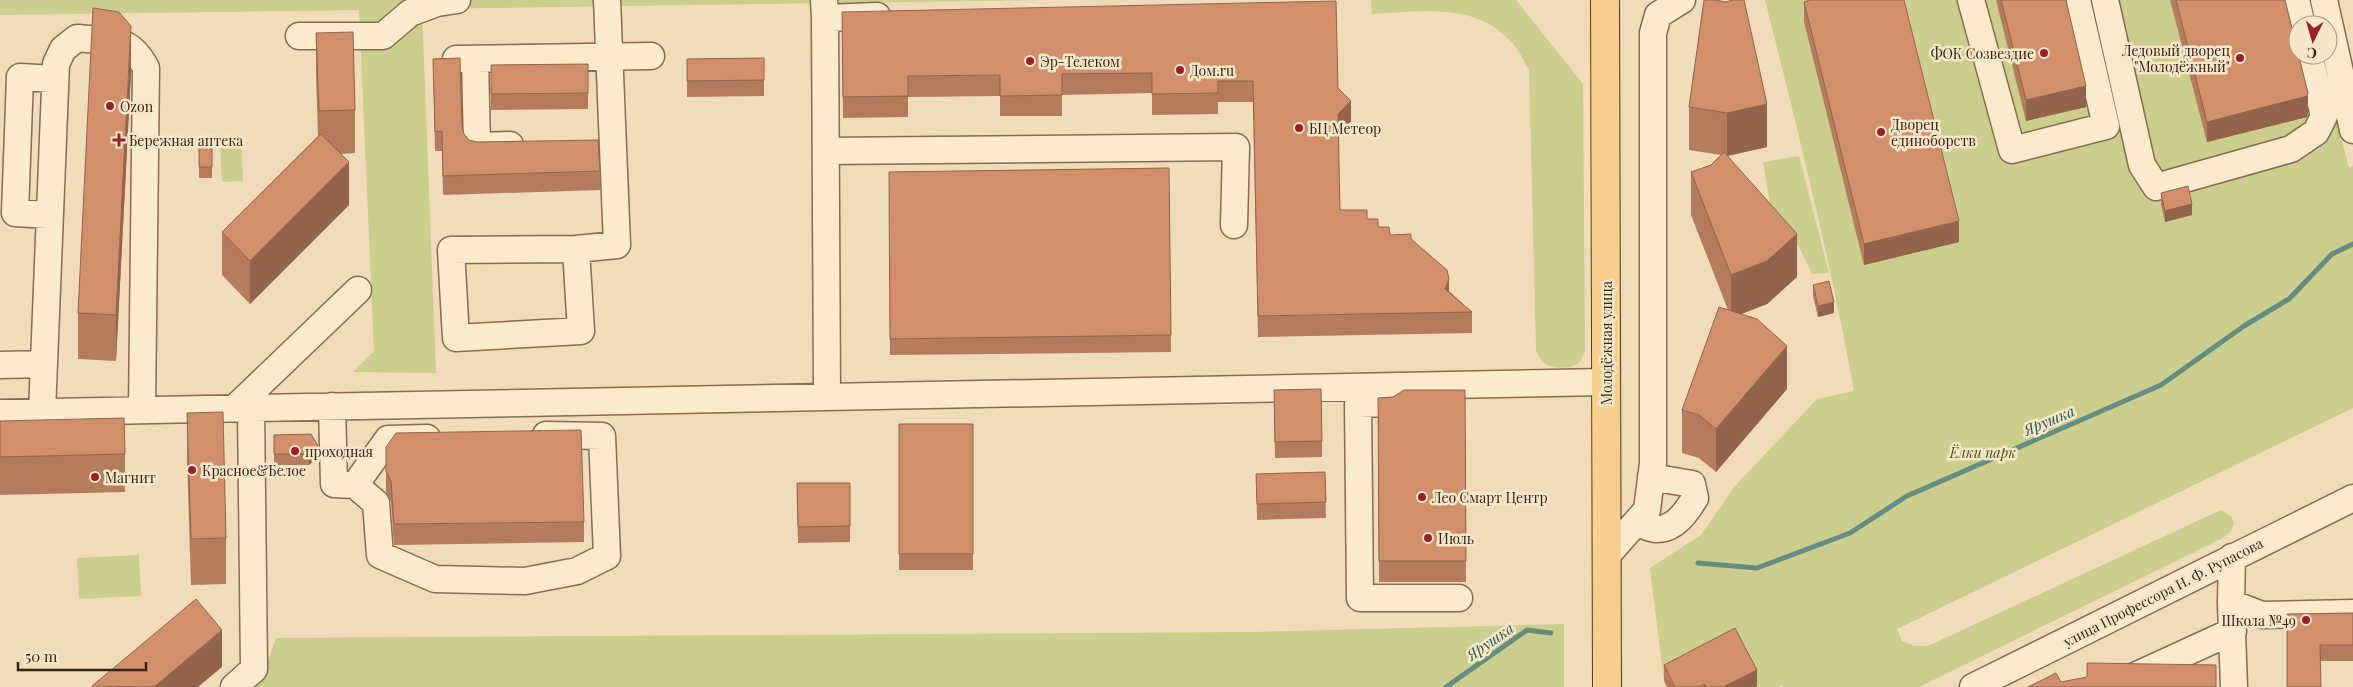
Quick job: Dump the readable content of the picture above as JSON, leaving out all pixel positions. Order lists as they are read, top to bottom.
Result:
{
  "streets": {
    "main road": ["Молодёжная улица"],
    "street": ["улица Профессора Н. Ф. Рупасова"]
  },
  "water": ["Ярушка"],
  "parks": ["Ёлки парк"],
  "places": {
    "other": [
      "ФОК Созвездие",
      "Ледовый дворец \"Молодёжный\"",
      "Эр-Телеком",
      "Дом.ru",
      "Ozon",
      "БЦ Метеор",
      "Дворец единоборств",
      "проходная",
      "Красное&Белое",
      "Магнит",
      "Лео Смарт Центр",
      "Июль",
      "Школа №49"
    ],
    "health": ["Бережная аптека"]
  },
  "scale_bar": "50 m",
  "north": "bottom"
}
